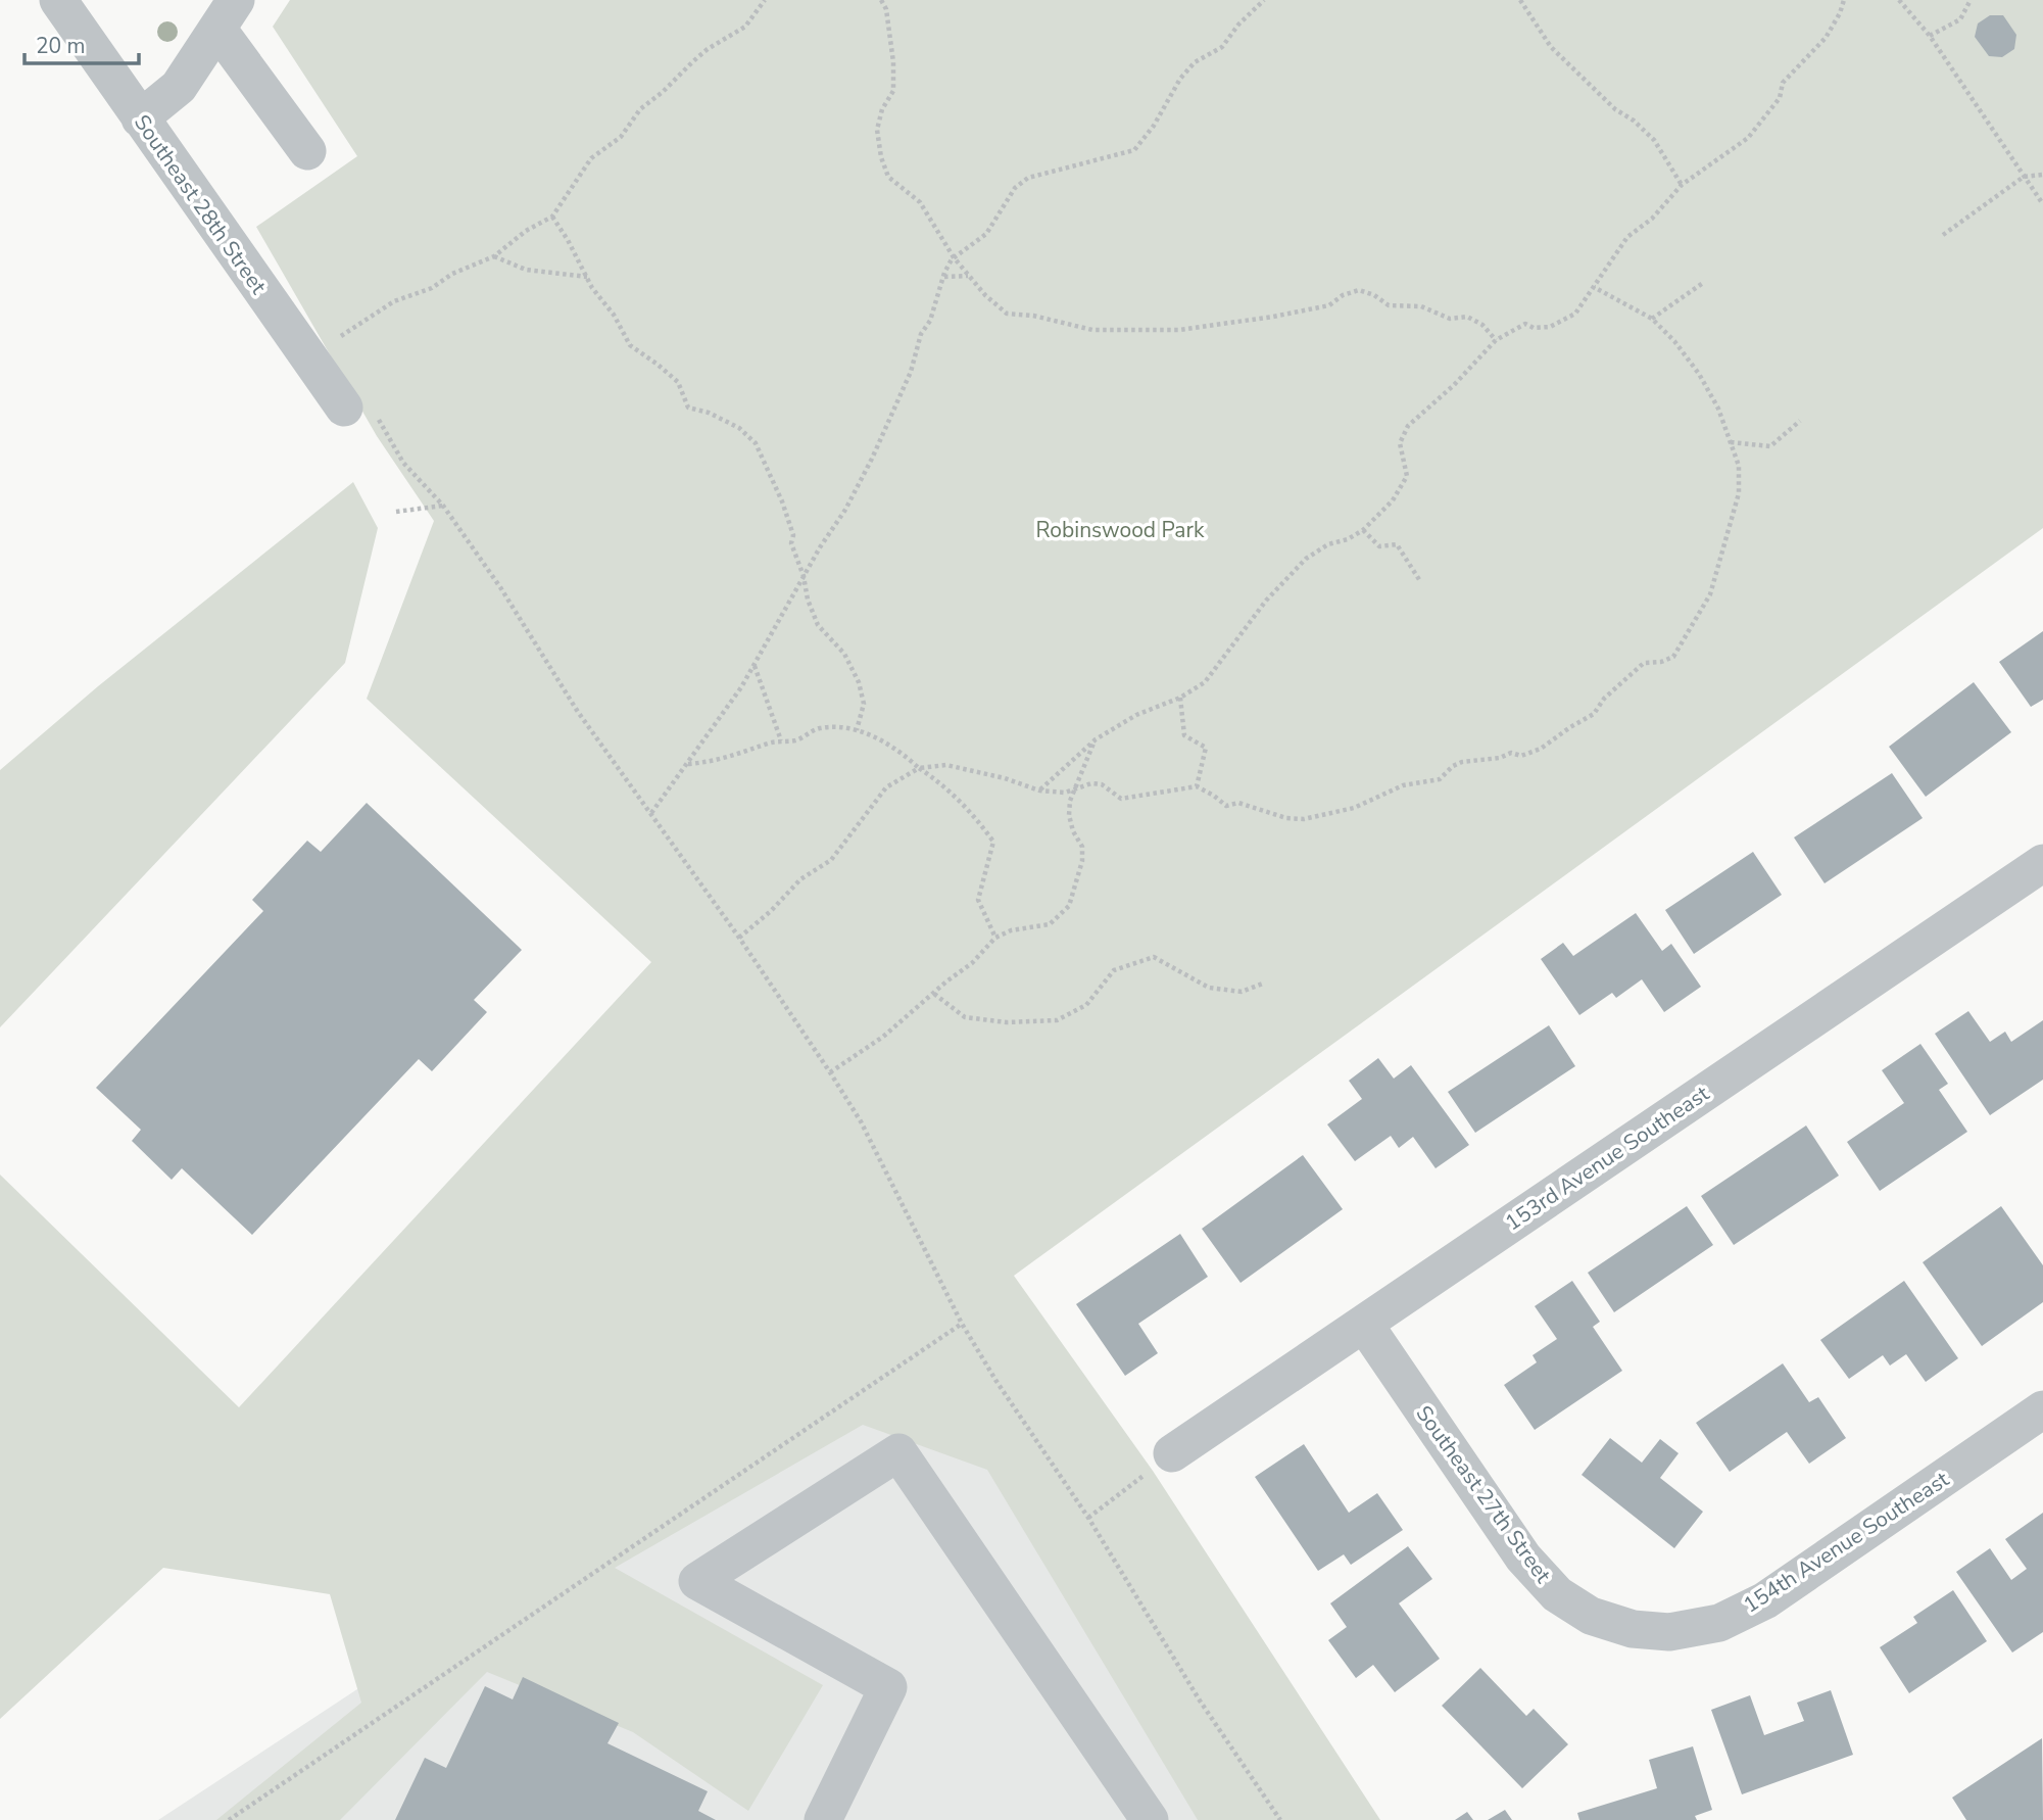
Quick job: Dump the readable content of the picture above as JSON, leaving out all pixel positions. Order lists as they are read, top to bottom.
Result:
{
  "streets": {
    "street": [
      "Southeast 28th Street",
      "153rd Avenue Southeast",
      "Southeast 27th Street",
      "154th Avenue Southeast"
    ]
  },
  "crossings": [
    ["153rd Avenue Southeast", "Southeast 27th Street"],
    ["Southeast 27th Street", "154th Avenue Southeast"]
  ],
  "parks": ["Robinswood Park"],
  "scale_bar": "20 m"
}
